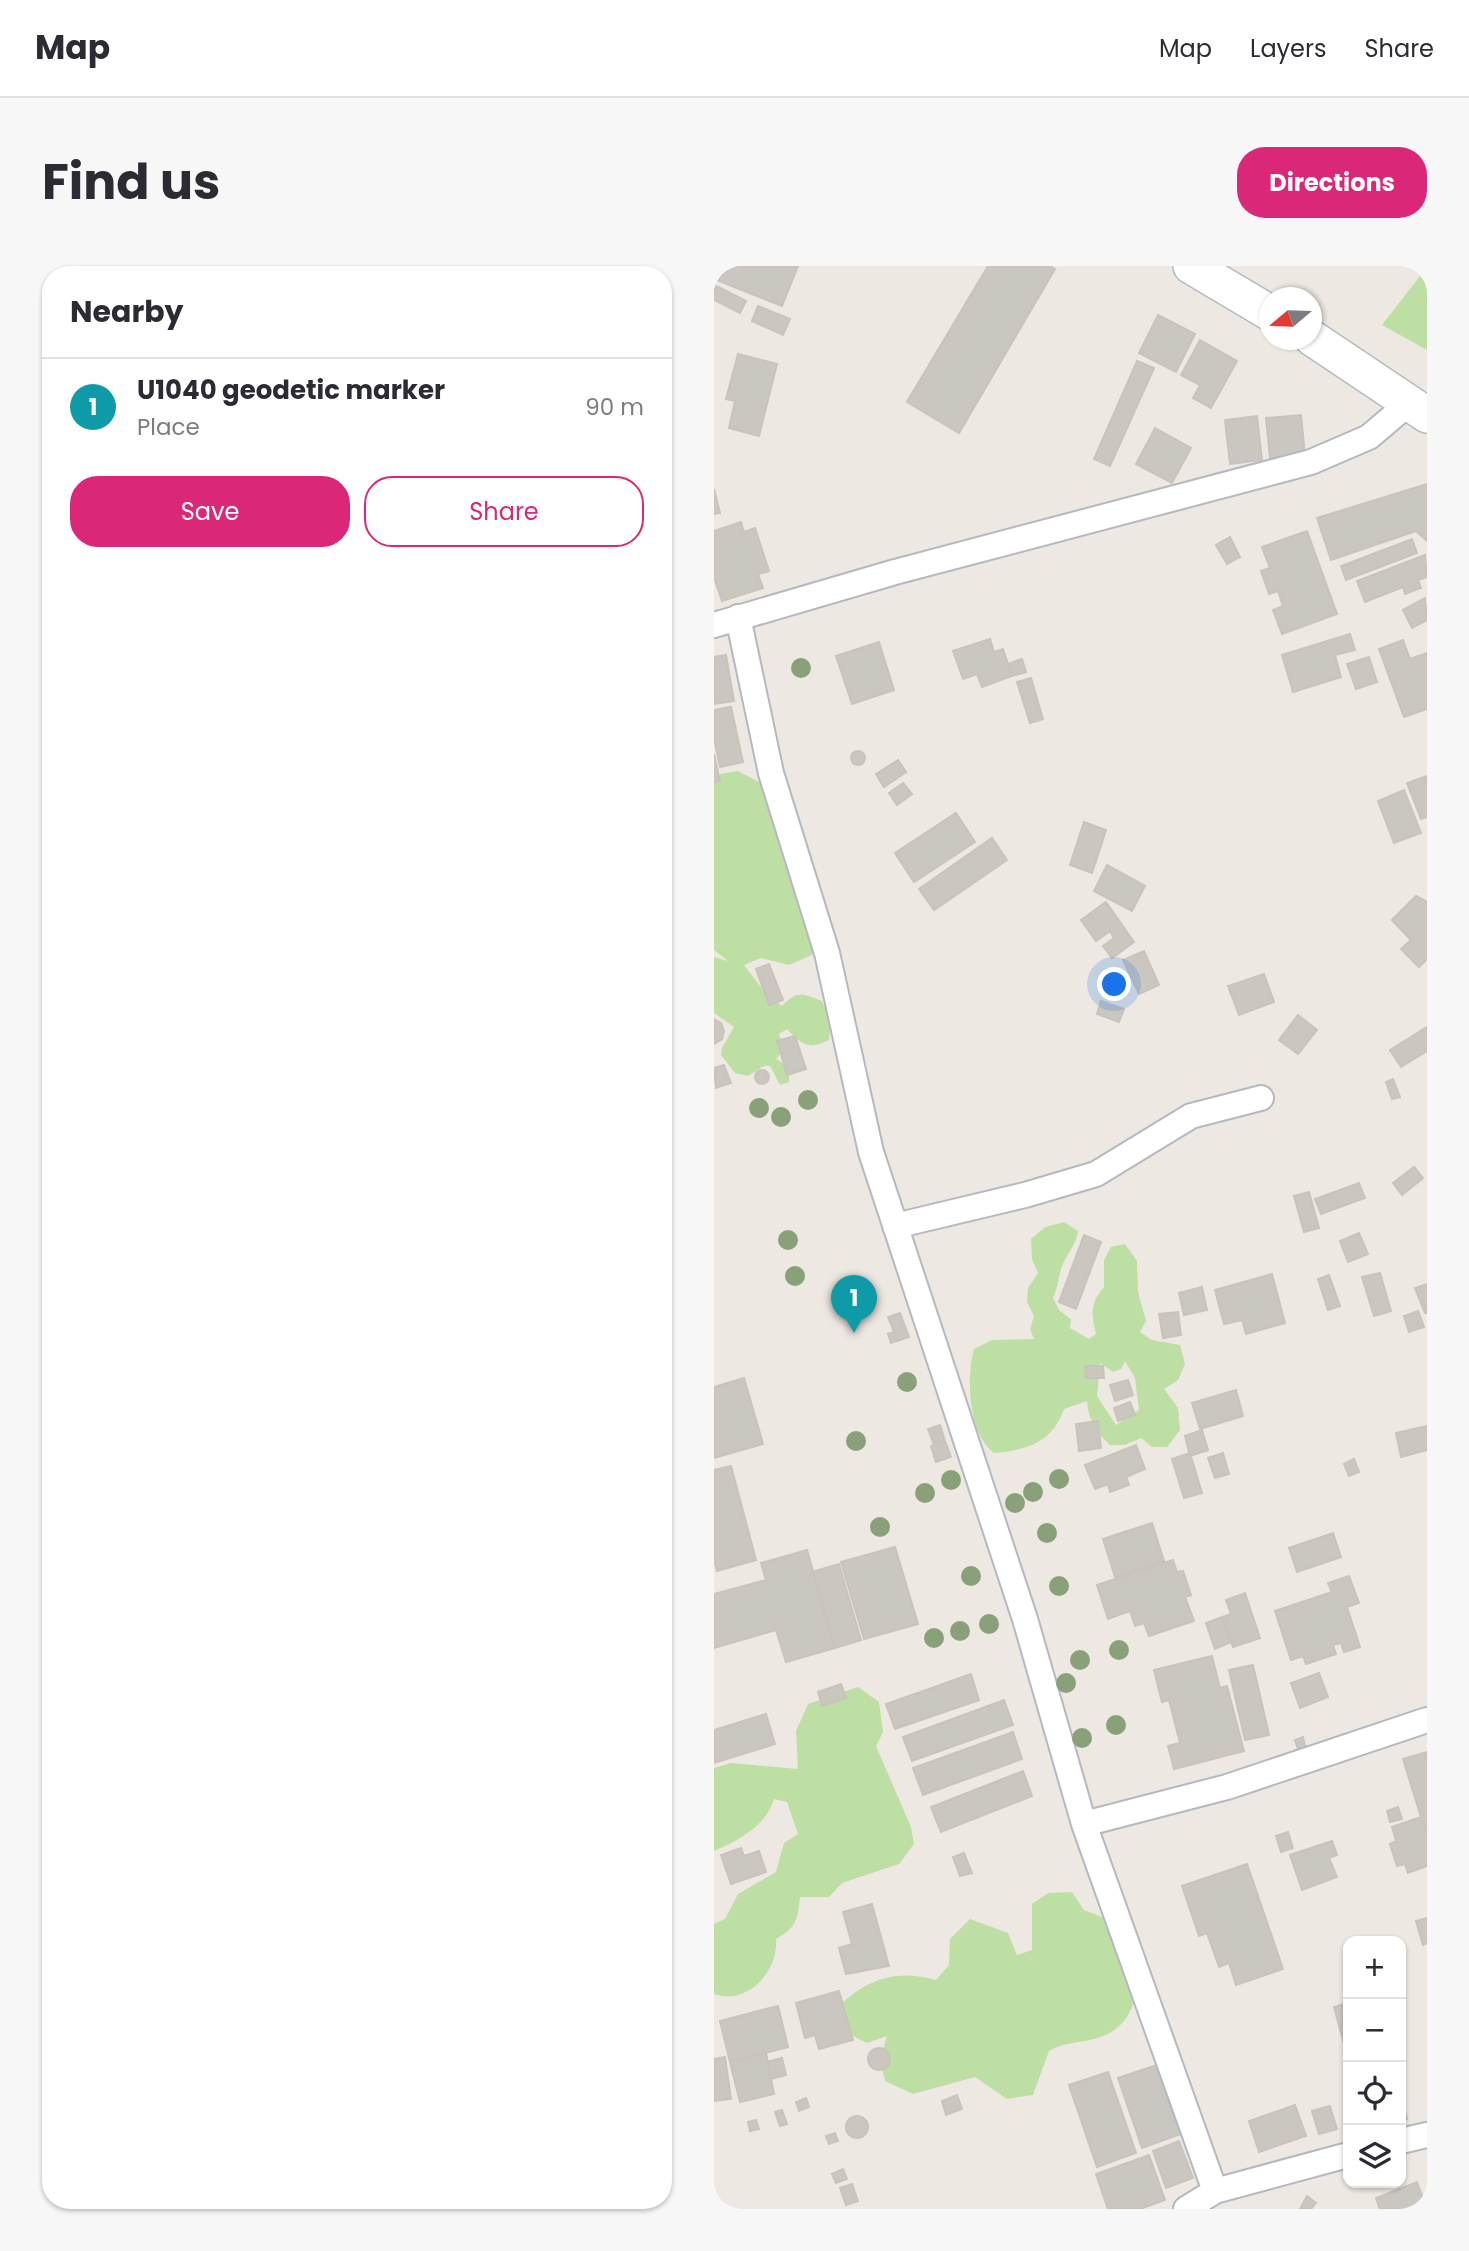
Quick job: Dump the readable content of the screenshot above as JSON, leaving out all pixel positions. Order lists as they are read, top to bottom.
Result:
{
  "north": "left",
  "page": {
    "header": "Map",
    "nav": ["Map", "Layers", "Share"],
    "title": "Find us",
    "buttons": [
      "Directions",
      ["Save", "Share"]
    ],
    "heading": "Nearby",
    "list": [
      {
        "mark": "1",
        "name": "U1040 geodetic marker",
        "note": "Place",
        "value": "90 m"
      }
    ],
    "pins": "1",
    "map_buttons": ["+", "−"]
  }
}
